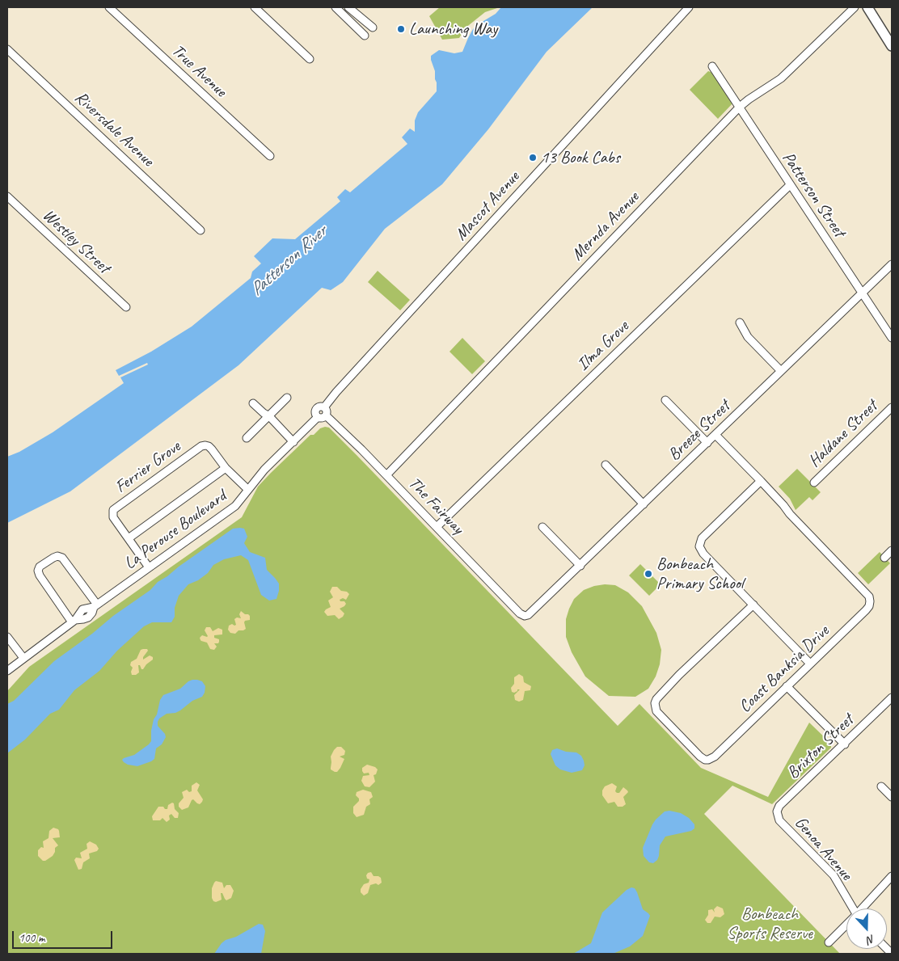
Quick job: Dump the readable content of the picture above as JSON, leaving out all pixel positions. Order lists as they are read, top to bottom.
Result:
{
  "streets": {
    "street": [
      "True Avenue",
      "Riversdale Avenue",
      "Patterson Street",
      "Mascot Avenue",
      "Mernda Avenue",
      "Westley Street",
      "Ilma Grove",
      "Breeze Street",
      "Haldane Street",
      "Ferrier Grove",
      "The Fairway",
      "La Perouse Boulevard",
      "Coast Banksia Drive",
      "Brixton Street",
      "Genoa Avenue"
    ]
  },
  "crossings": [
    ["Patterson Street", "Mernda Avenue"],
    ["Patterson Street", "Ilma Grove"],
    ["Patterson Street", "Breeze Street"],
    ["Mascot Avenue", "The Fairway"],
    ["Mascot Avenue", "La Perouse Boulevard"],
    ["Mernda Avenue", "The Fairway"],
    ["Ilma Grove", "The Fairway"],
    ["Breeze Street", "The Fairway"],
    ["Breeze Street", "Coast Banksia Drive"],
    ["Ferrier Grove", "La Perouse Boulevard"],
    ["Brixton Street", "Genoa Avenue"]
  ],
  "water": ["Patterson River"],
  "parks": ["Bonbeach Sports Reserve"],
  "places": ["Launching Way", "13 Book Cabs", "Bonbeach Primary School"],
  "scale_bar": "100 m",
  "north": "bottom"
}
